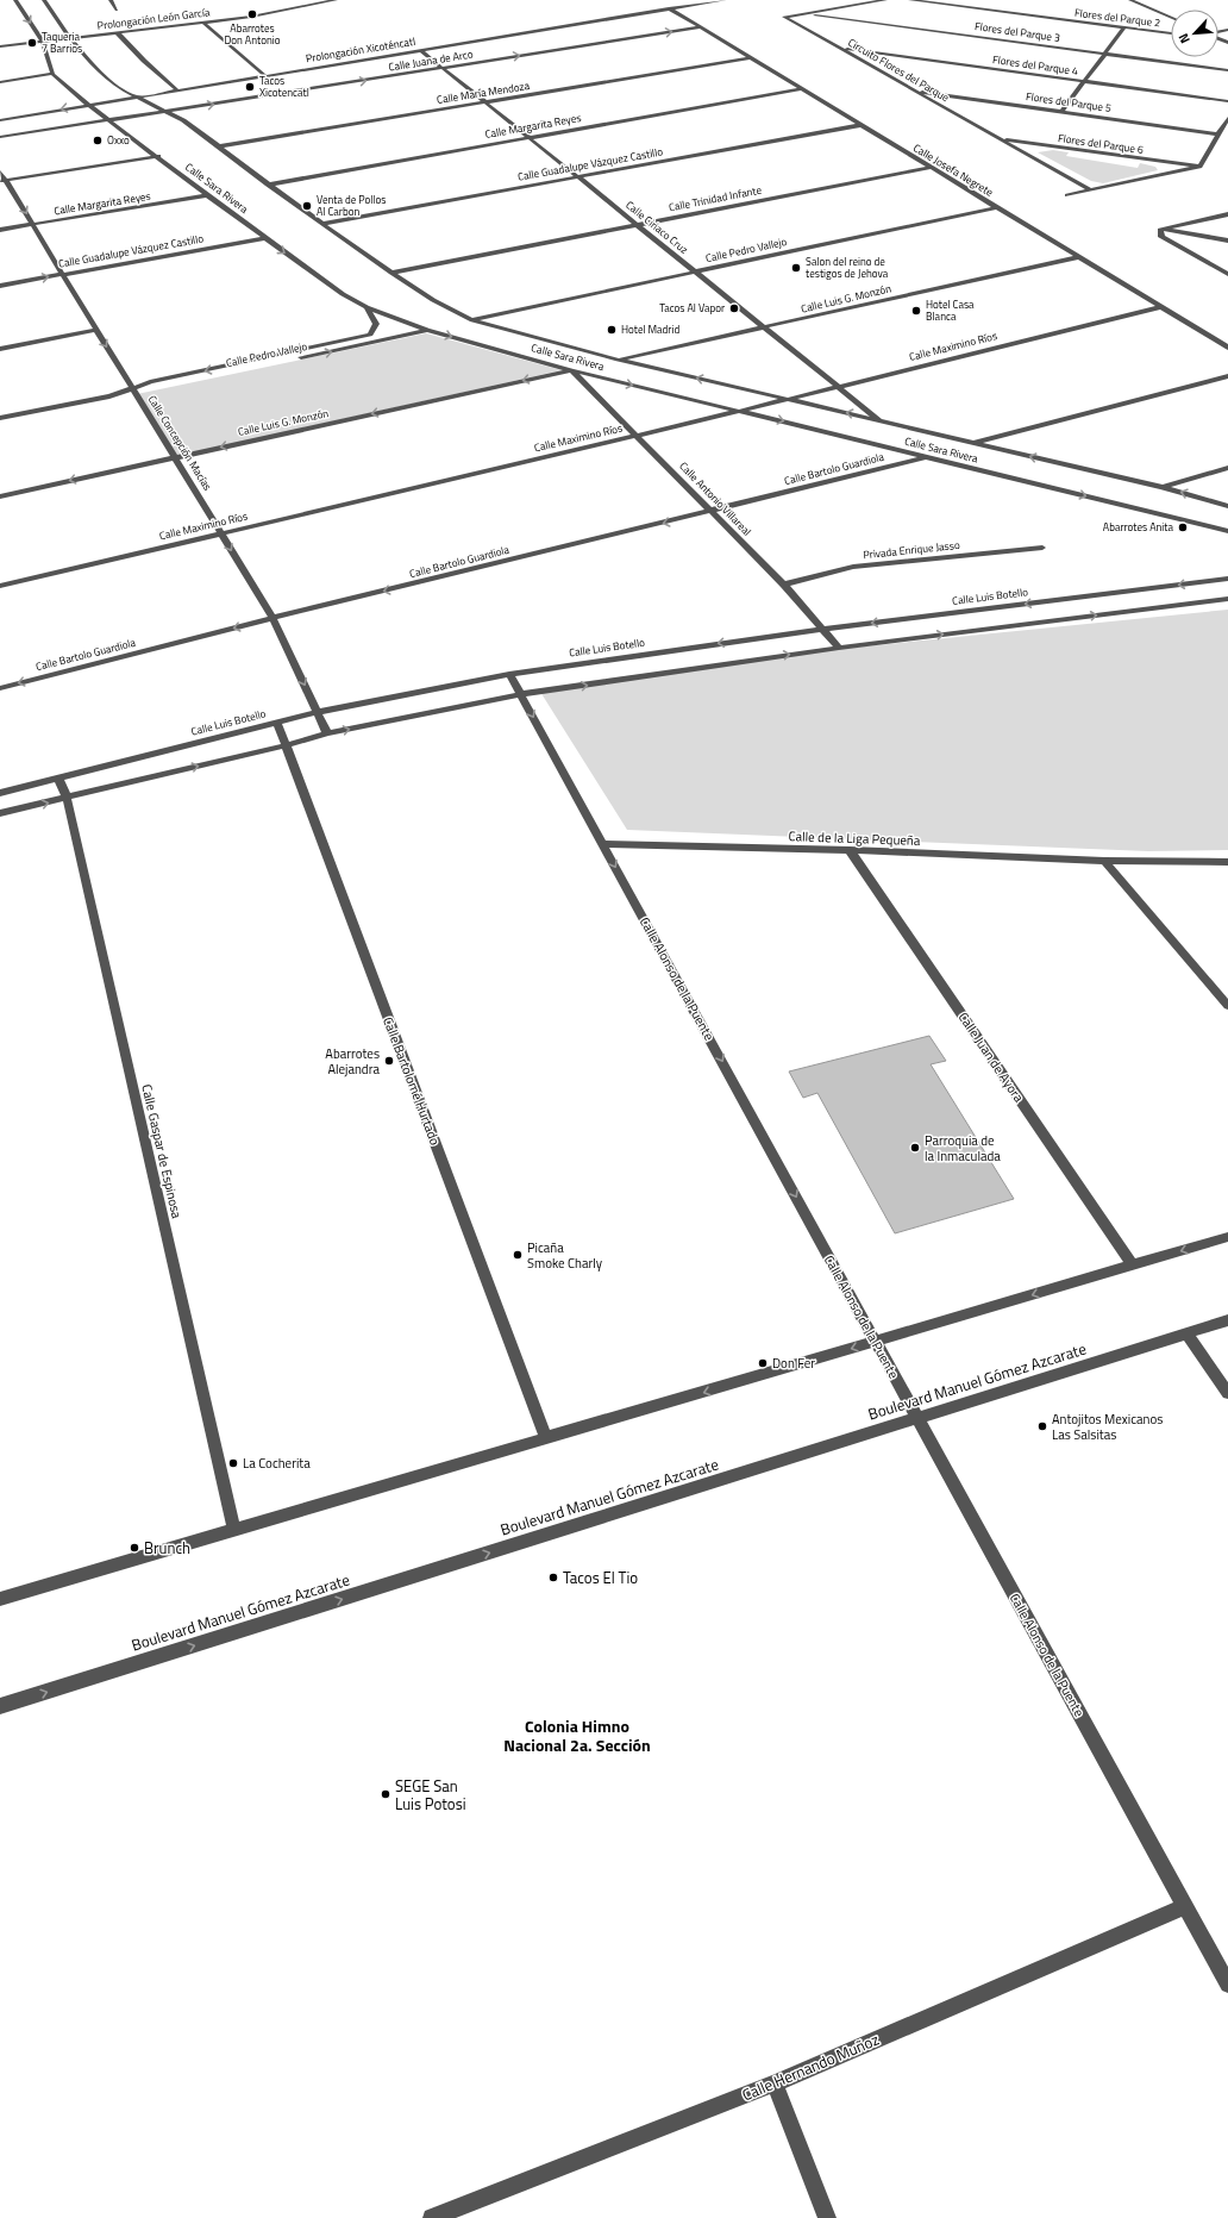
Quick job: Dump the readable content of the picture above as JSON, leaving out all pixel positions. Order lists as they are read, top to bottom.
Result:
{
  "streets": {
    "street": [
      "Flores del Parque 2",
      "Prolongación León García",
      "Flores del Parque 3",
      "Prolongación Xicoténcatl",
      "Calle Juana de Arco",
      "Flores del Parque 4",
      "Circuito Flores del Parque",
      "Calle María Mendoza",
      "Flores del Parque 5",
      "Calle Margarita Reyes",
      "Flores del Parque 6",
      "Calle Guadalupe Vázquez Castillo",
      "Calle Josefa Negrete",
      "Calle Sara Rivera",
      "Calle Trinidad Infante",
      "Calle Ciriaco Cruz",
      "Calle Pedro Vallejo",
      "Calle Luis G. Monzón",
      "Calle Maximino Ríos",
      "Calle Concepción Macías",
      "Calle Bartolo Guardiola",
      "Calle Antonio Villareal",
      "Privada Enrique Jasso",
      "Calle Luis Botello",
      "Calle de la Liga Pequeña",
      "Calle Alonso de la Puente",
      "Calle Juan de Ayora",
      "Calle Bartolomé Hurtado",
      "Calle Gaspar de Espinosa",
      "Boulevard Manuel Gómez Azcarate",
      "Calle Hernando Muñoz"
    ]
  },
  "crossings": [
    ["Prolongación León García", "Calle Sara Rivera"],
    ["Flores del Parque 3", "Circuito Flores del Parque"],
    ["Prolongación Xicoténcatl", "Calle Josefa Negrete"],
    ["Prolongación Xicoténcatl", "Calle Sara Rivera"],
    ["Prolongación Xicoténcatl", "Calle Ciriaco Cruz"],
    ["Calle Juana de Arco", "Calle Josefa Negrete"],
    ["Calle Juana de Arco", "Calle Sara Rivera"],
    ["Calle Juana de Arco", "Calle Ciriaco Cruz"],
    ["Flores del Parque 4", "Circuito Flores del Parque"],
    ["Circuito Flores del Parque", "Flores del Parque 5"],
    ["Circuito Flores del Parque", "Flores del Parque 6"],
    ["Calle María Mendoza", "Calle Josefa Negrete"],
    ["Calle María Mendoza", "Calle Sara Rivera"],
    ["Calle María Mendoza", "Calle Ciriaco Cruz"],
    ["Calle Margarita Reyes", "Calle Josefa Negrete"],
    ["Calle Margarita Reyes", "Calle Sara Rivera"],
    ["Calle Margarita Reyes", "Calle Ciriaco Cruz"],
    ["Calle Margarita Reyes", "Calle Concepción Macías"],
    ["Calle Guadalupe Vázquez Castillo", "Calle Josefa Negrete"],
    ["Calle Guadalupe Vázquez Castillo", "Calle Sara Rivera"],
    ["Calle Guadalupe Vázquez Castillo", "Calle Ciriaco Cruz"],
    ["Calle Guadalupe Vázquez Castillo", "Calle Concepción Macías"],
    ["Calle Josefa Negrete", "Calle Trinidad Infante"],
    ["Calle Josefa Negrete", "Calle Pedro Vallejo"],
    ["Calle Josefa Negrete", "Calle Luis G. Monzón"],
    ["Calle Josefa Negrete", "Calle Maximino Ríos"],
    ["Calle Sara Rivera", "Calle Trinidad Infante"],
    ["Calle Sara Rivera", "Calle Ciriaco Cruz"],
    ["Calle Sara Rivera", "Calle Pedro Vallejo"],
    ["Calle Sara Rivera", "Calle Luis G. Monzón"],
    ["Calle Sara Rivera", "Calle Maximino Ríos"],
    ["Calle Sara Rivera", "Calle Bartolo Guardiola"],
    ["Calle Sara Rivera", "Calle Antonio Villareal"],
    ["Calle Trinidad Infante", "Calle Ciriaco Cruz"],
    ["Calle Ciriaco Cruz", "Calle Pedro Vallejo"],
    ["Calle Ciriaco Cruz", "Calle Luis G. Monzón"],
    ["Calle Ciriaco Cruz", "Calle Maximino Ríos"],
    ["Calle Pedro Vallejo", "Calle Concepción Macías"],
    ["Calle Luis G. Monzón", "Calle Concepción Macías"],
    ["Calle Luis G. Monzón", "Calle Antonio Villareal"],
    ["Calle Maximino Ríos", "Calle Concepción Macías"],
    ["Calle Maximino Ríos", "Calle Antonio Villareal"],
    ["Calle Concepción Macías", "Calle Bartolo Guardiola"],
    ["Calle Concepción Macías", "Calle Luis Botello"],
    ["Calle Bartolo Guardiola", "Calle Antonio Villareal"],
    ["Calle Antonio Villareal", "Privada Enrique Jasso"],
    ["Calle Antonio Villareal", "Calle Luis Botello"],
    ["Calle Luis Botello", "Calle Alonso de la Puente"],
    ["Calle Luis Botello", "Calle Bartolomé Hurtado"],
    ["Calle Luis Botello", "Calle Gaspar de Espinosa"],
    ["Calle de la Liga Pequeña", "Calle Alonso de la Puente"],
    ["Calle de la Liga Pequeña", "Calle Juan de Ayora"],
    ["Calle Alonso de la Puente", "Boulevard Manuel Gómez Azcarate"],
    ["Calle Alonso de la Puente", "Calle Hernando Muñoz"]
  ],
  "one_way": [
    "Calle Juana de Arco",
    "Calle Luis G. Monzón",
    "Calle Concepción Macías",
    "Calle Bartolo Guardiola",
    "Calle Alonso de la Puente"
  ],
  "districts": ["Colonia Himno Nacional 2a. Sección"],
  "places": [
    "Abarrotes Don Antonio",
    "Taqueria 7 Barrios",
    "Tacos Xicotencatl",
    "Oxxo",
    "Venta de Pollos Al Carbon",
    "Salon del reino de testigos de Jehova",
    "Tacos Al Vapor",
    "Hotel Casa Blanca",
    "Hotel Madrid",
    "Abarrotes Anita",
    "Abarrotes Alejandra",
    "Parroquia de la Inmaculada",
    "Picaña Smoke Charly",
    "Don Fer",
    "Antojitos Mexicanos Las Salsitas",
    "La Cocherita",
    "Brunch",
    "Tacos El Tio",
    "SEGE San Luis Potosi"
  ],
  "north": "bottom left"
}
